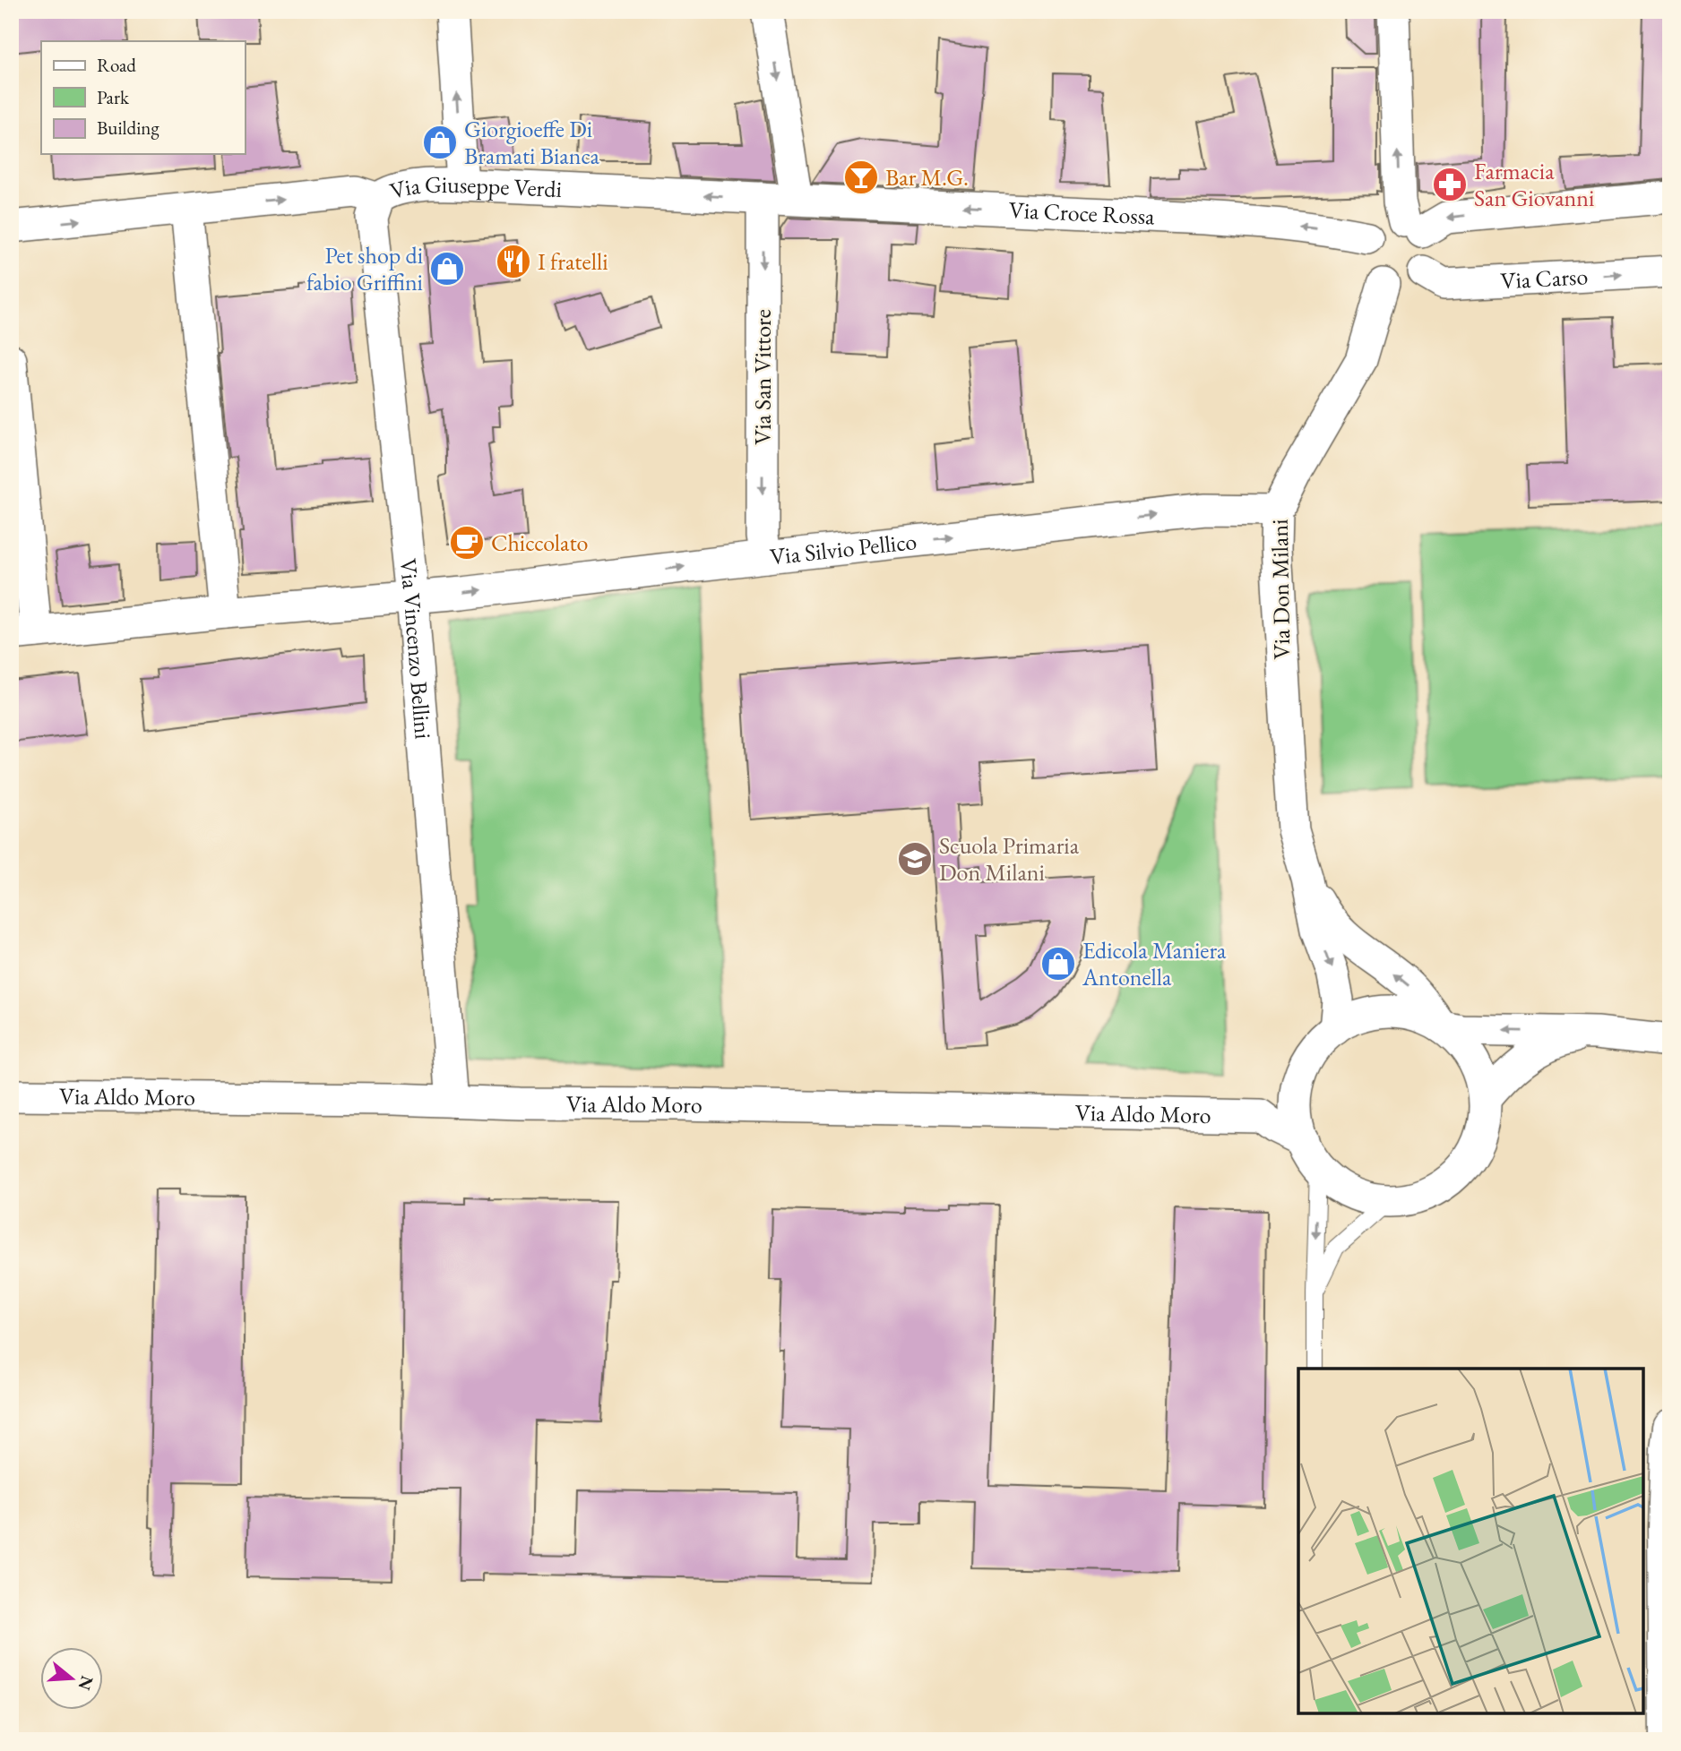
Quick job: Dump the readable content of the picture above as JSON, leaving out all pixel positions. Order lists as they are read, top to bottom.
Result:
{
  "streets": {
    "street": [
      "Via Giuseppe Verdi",
      "Via Croce Rossa",
      "Via Carso",
      "Via San Vittore",
      "Via Silvio Pellico",
      "Via Don Milani",
      "Via Vincenzo Bellini",
      "Via Aldo Moro"
    ]
  },
  "crossings": [
    ["Via Giuseppe Verdi", "Via Croce Rossa"],
    ["Via Giuseppe Verdi", "Via San Vittore"],
    ["Via Giuseppe Verdi", "Via Vincenzo Bellini"],
    ["Via Croce Rossa", "Via Carso"],
    ["Via Croce Rossa", "Via Don Milani"],
    ["Via Carso", "Via Don Milani"],
    ["Via San Vittore", "Via Silvio Pellico"],
    ["Via Silvio Pellico", "Via Don Milani"],
    ["Via Silvio Pellico", "Via Vincenzo Bellini"],
    ["Via Vincenzo Bellini", "Via Aldo Moro"]
  ],
  "one_way": ["Via Croce Rossa", "Via San Vittore", "Via Silvio Pellico"],
  "places": {
    "shop": ["Giorgioeffe Di Bramati Bianca", "Pet shop di fabio Griffini", "Edicola Maniera Antonella"],
    "bar": ["Bar M.G."],
    "pharmacy": ["Farmacia San Giovanni"],
    "restaurant": ["I fratelli"],
    "cafe": ["Chiccolato"],
    "school or university": ["Scuola Primaria Don Milani"]
  },
  "legend": ["Road", "Park", "Building"],
  "north": "right"
}
